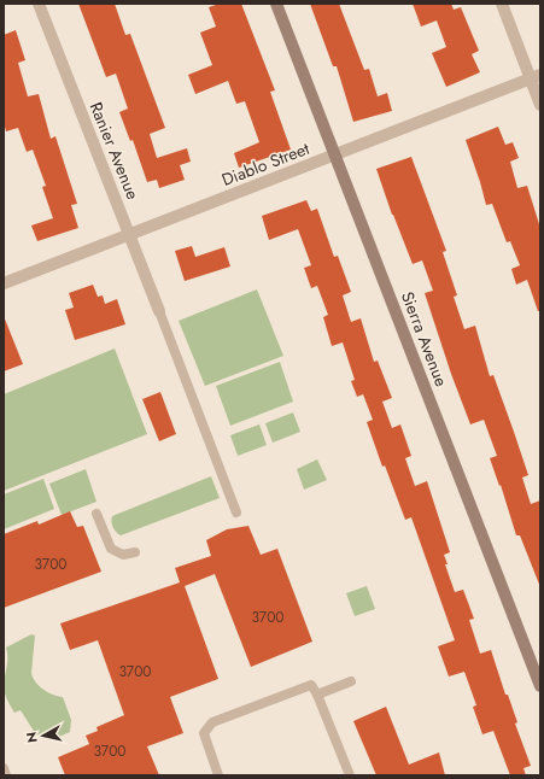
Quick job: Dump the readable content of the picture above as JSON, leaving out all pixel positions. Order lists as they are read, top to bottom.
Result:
{
  "streets": {
    "street": ["Ranier Avenue", "Diablo Street", "Sierra Avenue"]
  },
  "crossings": [
    ["Ranier Avenue", "Diablo Street"],
    ["Diablo Street", "Sierra Avenue"]
  ],
  "house_numbers": [
    "3700",
    "3700",
    "3700",
    "3700"
  ],
  "north": "left"
}
